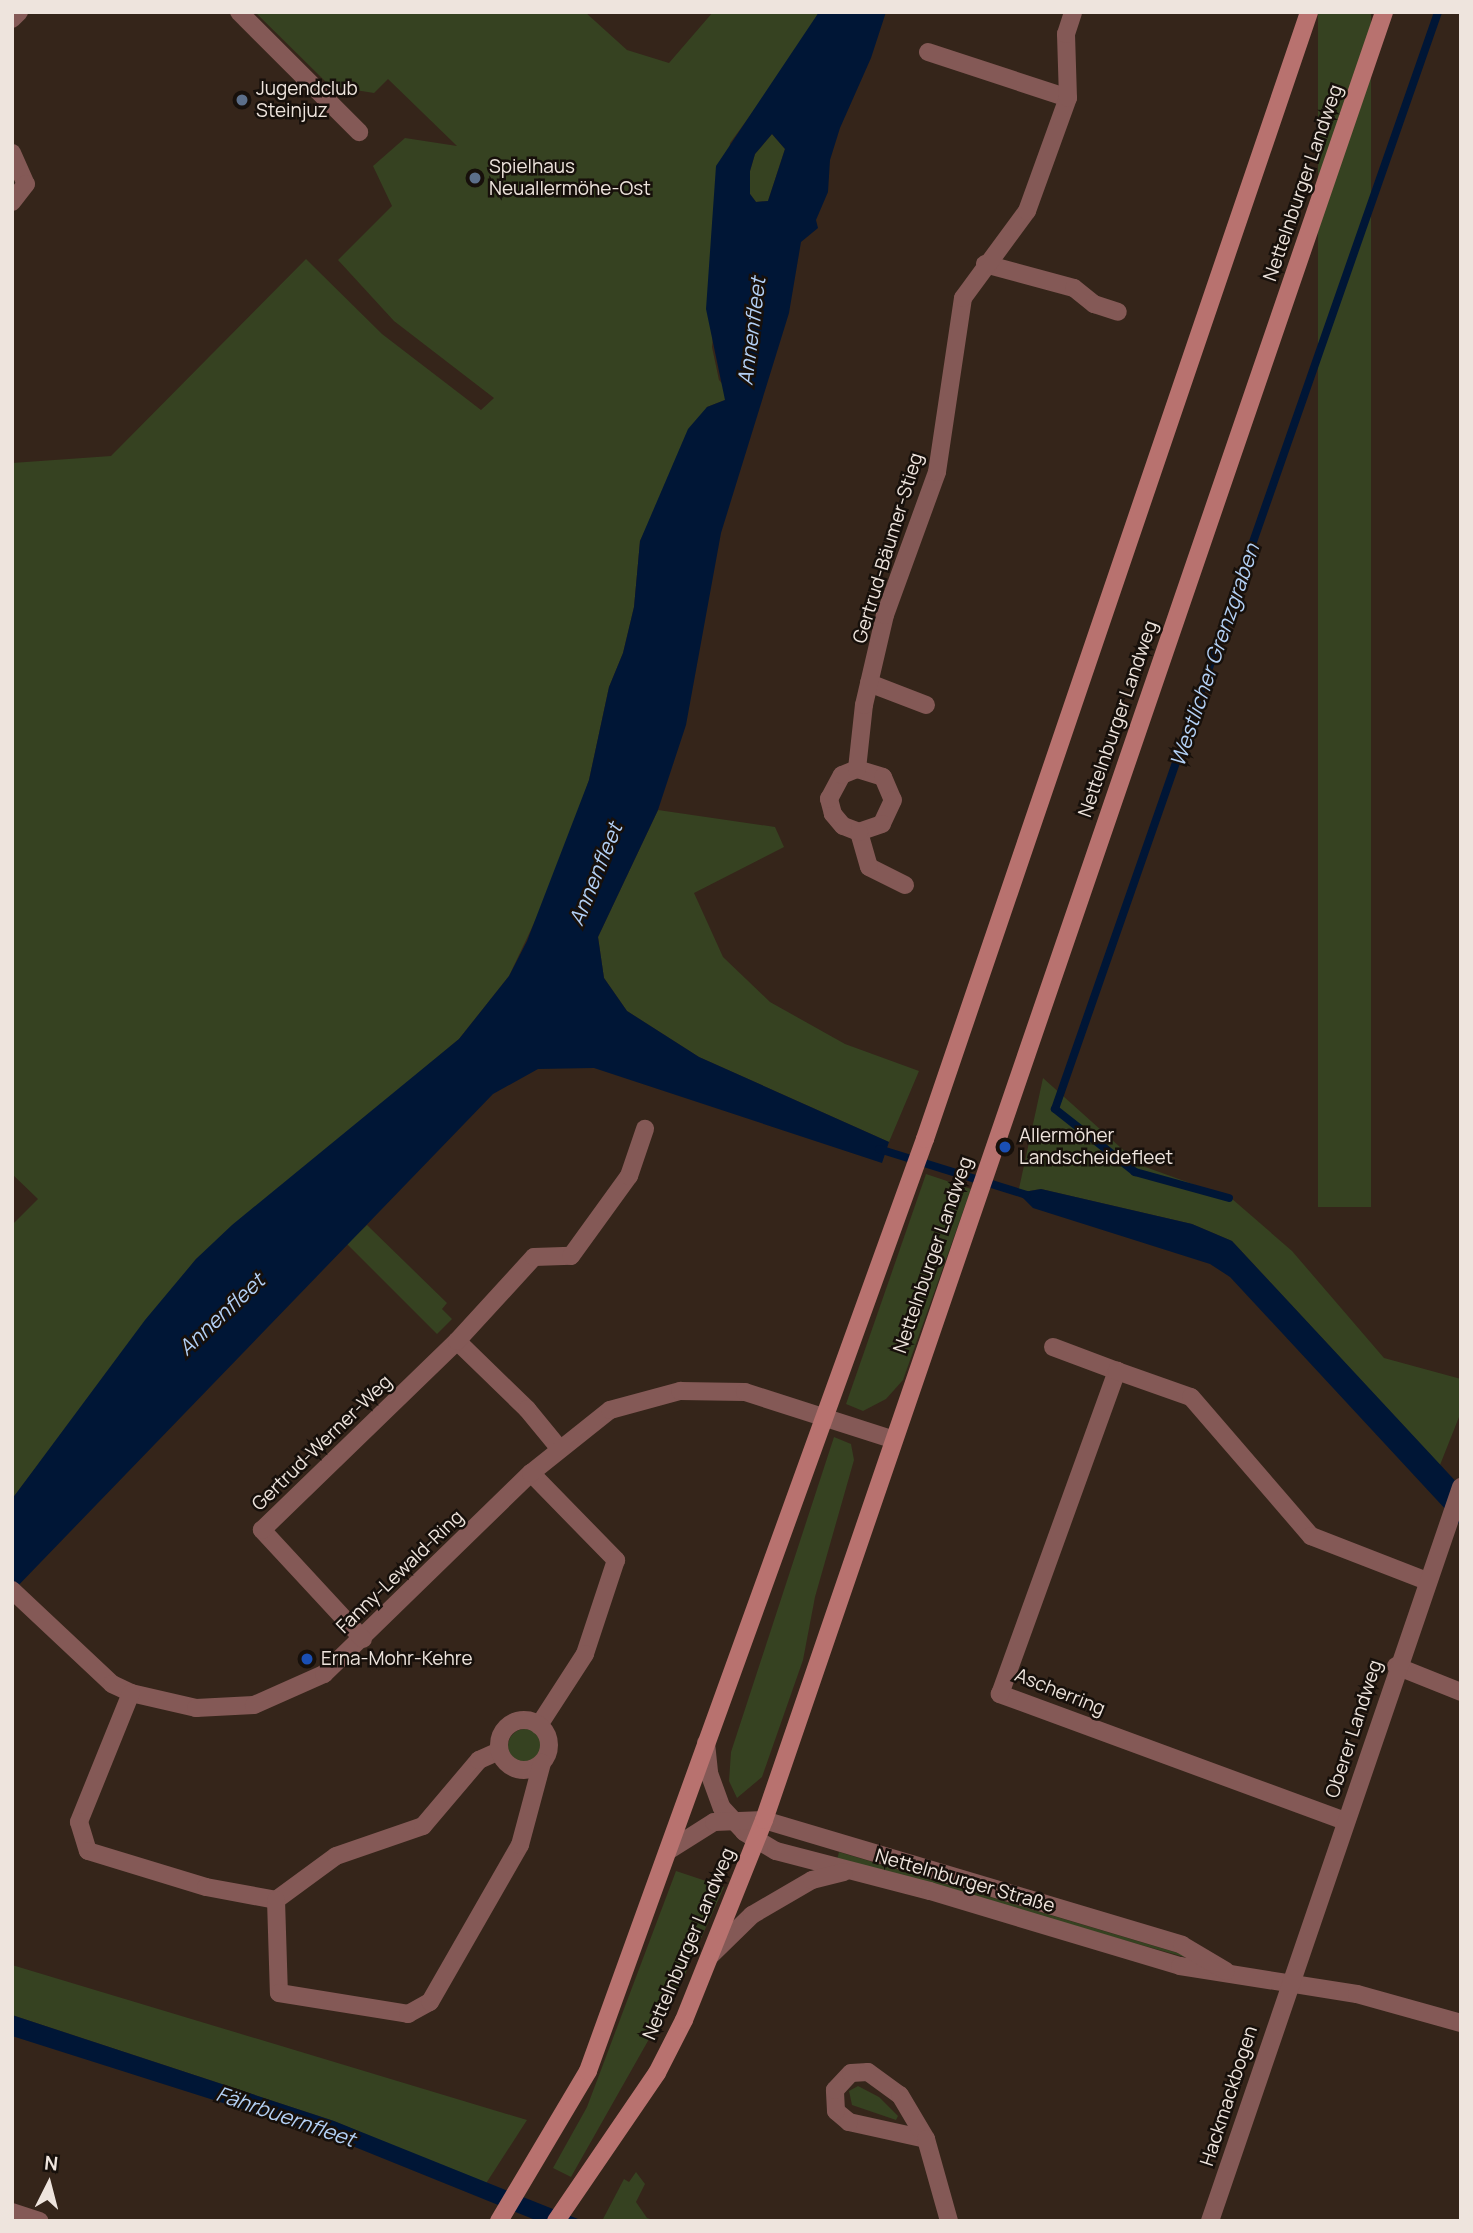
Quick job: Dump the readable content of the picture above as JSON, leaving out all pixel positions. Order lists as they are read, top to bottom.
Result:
{
  "streets": {
    "main road": ["Nettelnburger Landweg"],
    "street": [
      "Gertrud-Bäumer-Stieg",
      "Gertrud-Werner-Weg",
      "Fanny-Lewald-Ring",
      "Ascherring",
      "Oberer Landweg",
      "Nettelnburger Straße",
      "Hackmackbogen"
    ]
  },
  "crossings": [
    ["Nettelnburger Landweg", "Nettelnburger Straße"],
    ["Gertrud-Werner-Weg", "Fanny-Lewald-Ring"],
    ["Ascherring", "Oberer Landweg"],
    ["Oberer Landweg", "Nettelnburger Straße"],
    ["Oberer Landweg", "Hackmackbogen"],
    ["Nettelnburger Straße", "Hackmackbogen"]
  ],
  "water": ["Annenfleet", "Westlicher Grenzgraben", "Fährbuernfleet"],
  "places": [
    "Jugendclub Steinjuz",
    "Spielhaus Neuallermöhe-Ost",
    "Allermöher Landscheidefleet",
    "Erna-Mohr-Kehre"
  ],
  "north": "top"
}
